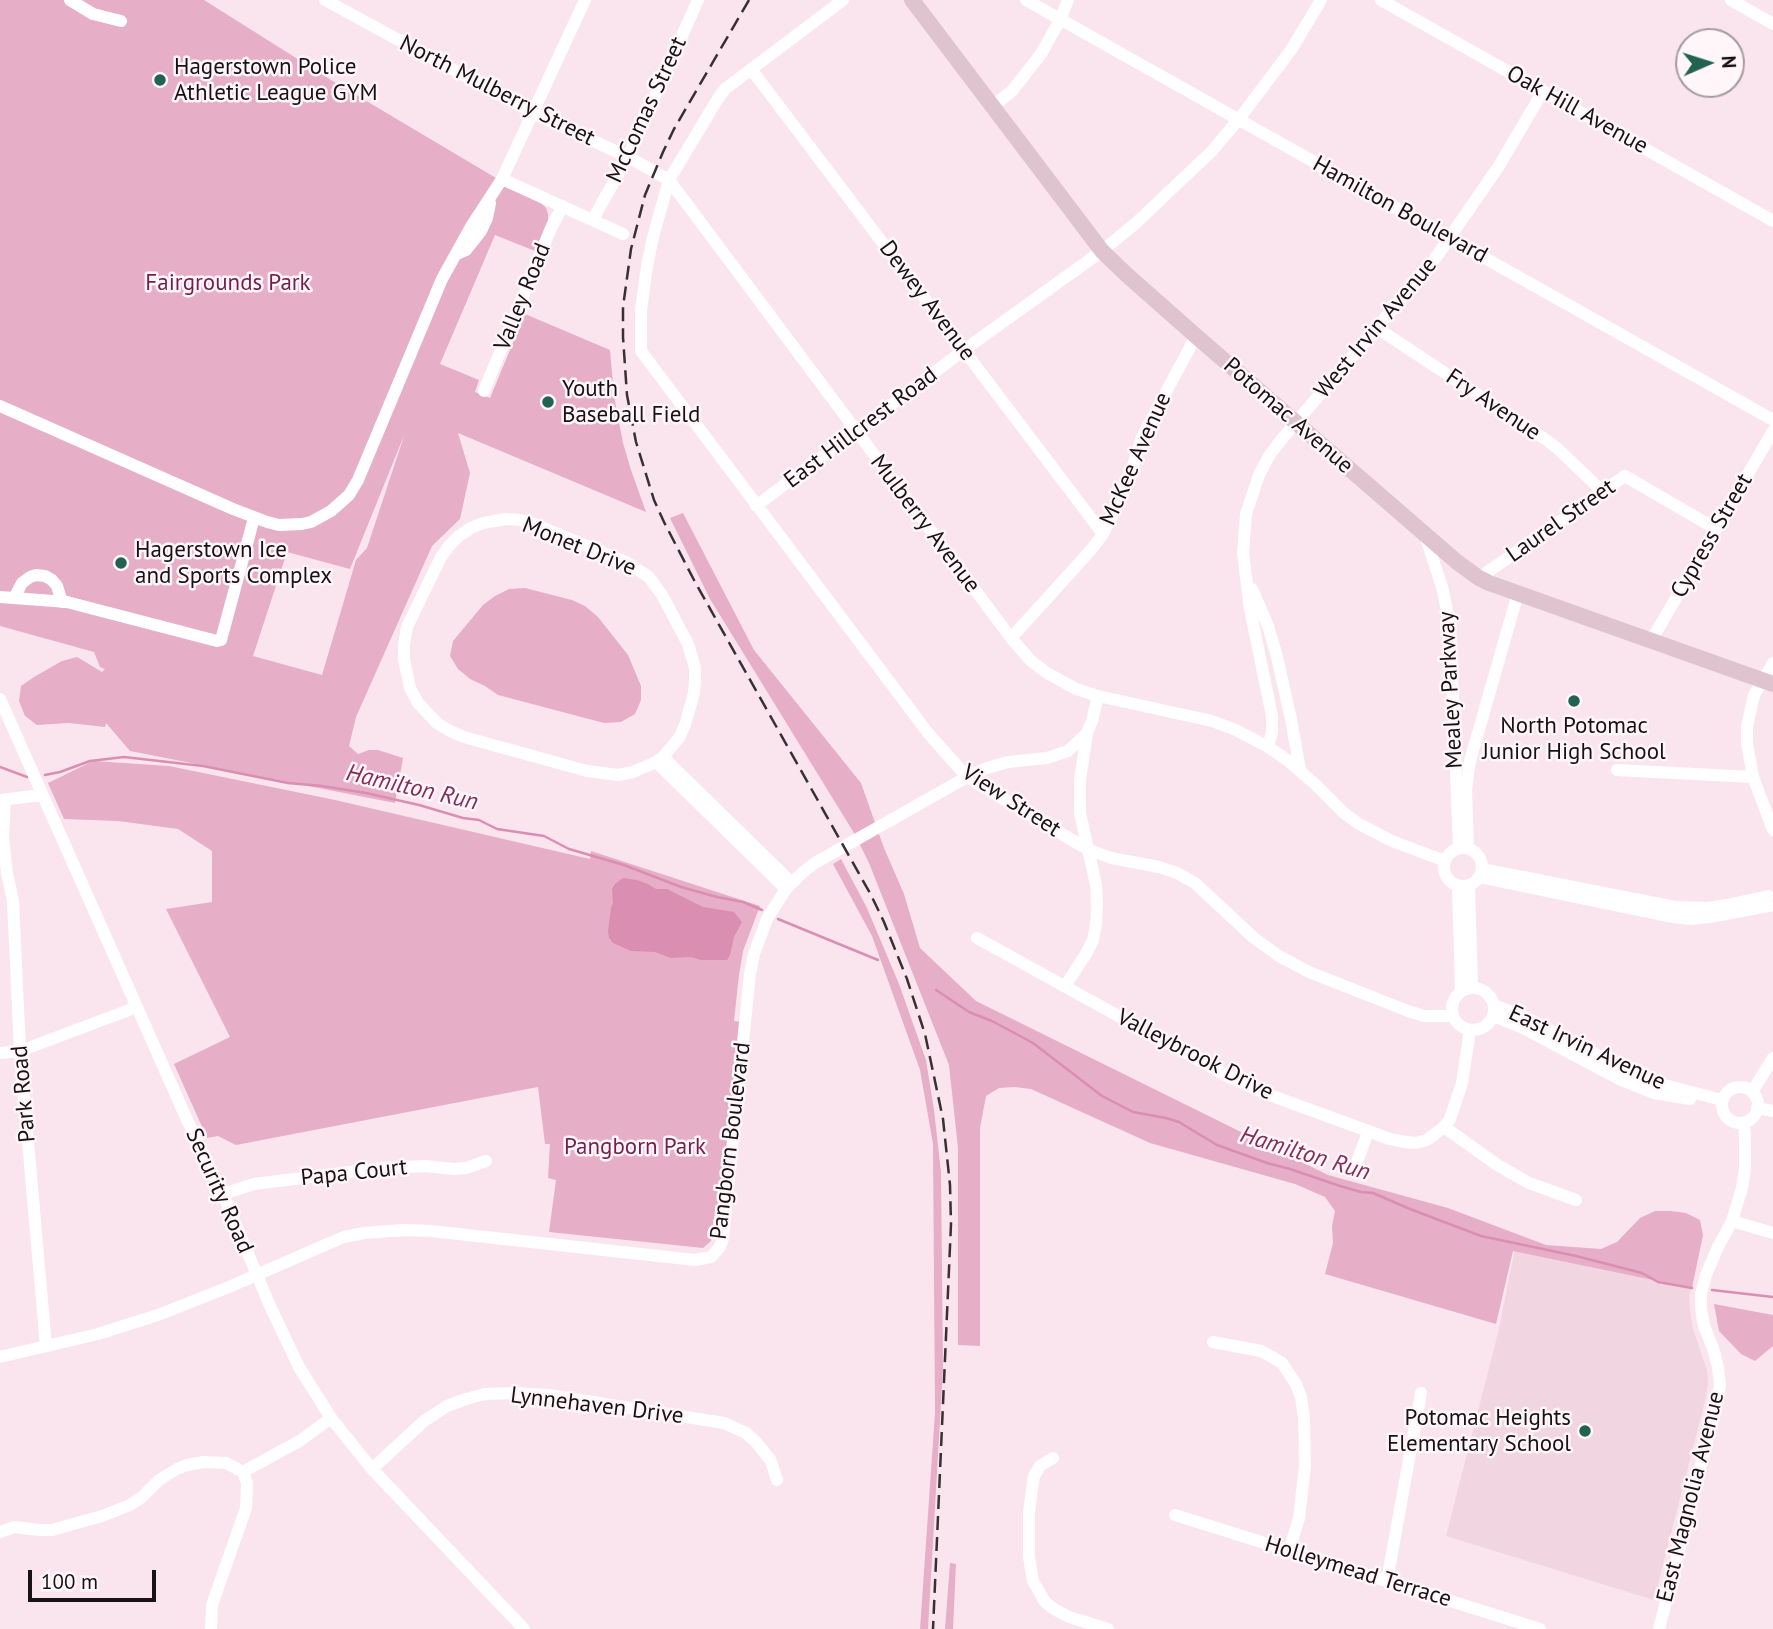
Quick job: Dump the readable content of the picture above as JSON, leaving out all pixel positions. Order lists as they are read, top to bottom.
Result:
{
  "streets": {
    "main road": ["Potomac Avenue"],
    "street": [
      "North Mulberry Street",
      "McComas Street",
      "Oak Hill Avenue",
      "Hamilton Boulevard",
      "Valley Road",
      "Dewey Avenue",
      "West Irvin Avenue",
      "Fry Avenue",
      "East Hillcrest Road",
      "McKee Avenue",
      "Laurel Street",
      "Mulberry Avenue",
      "Cypress Street",
      "Monet Drive",
      "Mealey Parkway",
      "View Street",
      "East Irvin Avenue",
      "Valleybrook Drive",
      "Park Road",
      "Pangborn Boulevard",
      "Papa Court",
      "Security Road",
      "Lynnehaven Drive",
      "East Magnolia Avenue",
      "Holleymead Terrace"
    ]
  },
  "crossings": [
    ["North Mulberry Street", "McComas Street"],
    ["North Mulberry Street", "Mulberry Avenue"],
    ["North Mulberry Street", "View Street"],
    ["Oak Hill Avenue", "West Irvin Avenue"],
    ["Hamilton Boulevard", "West Irvin Avenue"],
    ["Hamilton Boulevard", "East Hillcrest Road"],
    ["Dewey Avenue", "East Hillcrest Road"],
    ["Dewey Avenue", "McKee Avenue"],
    ["West Irvin Avenue", "Fry Avenue"],
    ["West Irvin Avenue", "Potomac Avenue"],
    ["Fry Avenue", "Laurel Street"],
    ["Potomac Avenue", "East Hillcrest Road"],
    ["Potomac Avenue", "McKee Avenue"],
    ["Potomac Avenue", "Laurel Street"],
    ["Potomac Avenue", "Cypress Street"],
    ["Potomac Avenue", "Mealey Parkway"],
    ["East Hillcrest Road", "Mulberry Avenue"],
    ["East Hillcrest Road", "View Street"],
    ["McKee Avenue", "Mulberry Avenue"],
    ["Laurel Street", "Cypress Street"],
    ["Mulberry Avenue", "View Street"],
    ["View Street", "East Irvin Avenue"],
    ["View Street", "Pangborn Boulevard"],
    ["East Irvin Avenue", "East Magnolia Avenue"],
    ["Park Road", "Pangborn Boulevard"],
    ["Pangborn Boulevard", "Security Road"],
    ["Papa Court", "Security Road"],
    ["Security Road", "Lynnehaven Drive"]
  ],
  "water": ["Hamilton Run"],
  "parks": ["Fairgrounds Park", "Pangborn Park"],
  "places": [
    "Hagerstown Police Athletic League GYM",
    "Youth Baseball Field",
    "Hagerstown Ice and Sports Complex",
    "North Potomac Junior High School",
    "Potomac Heights Elementary School"
  ],
  "scale_bar": "100 m",
  "north": "right"
}
